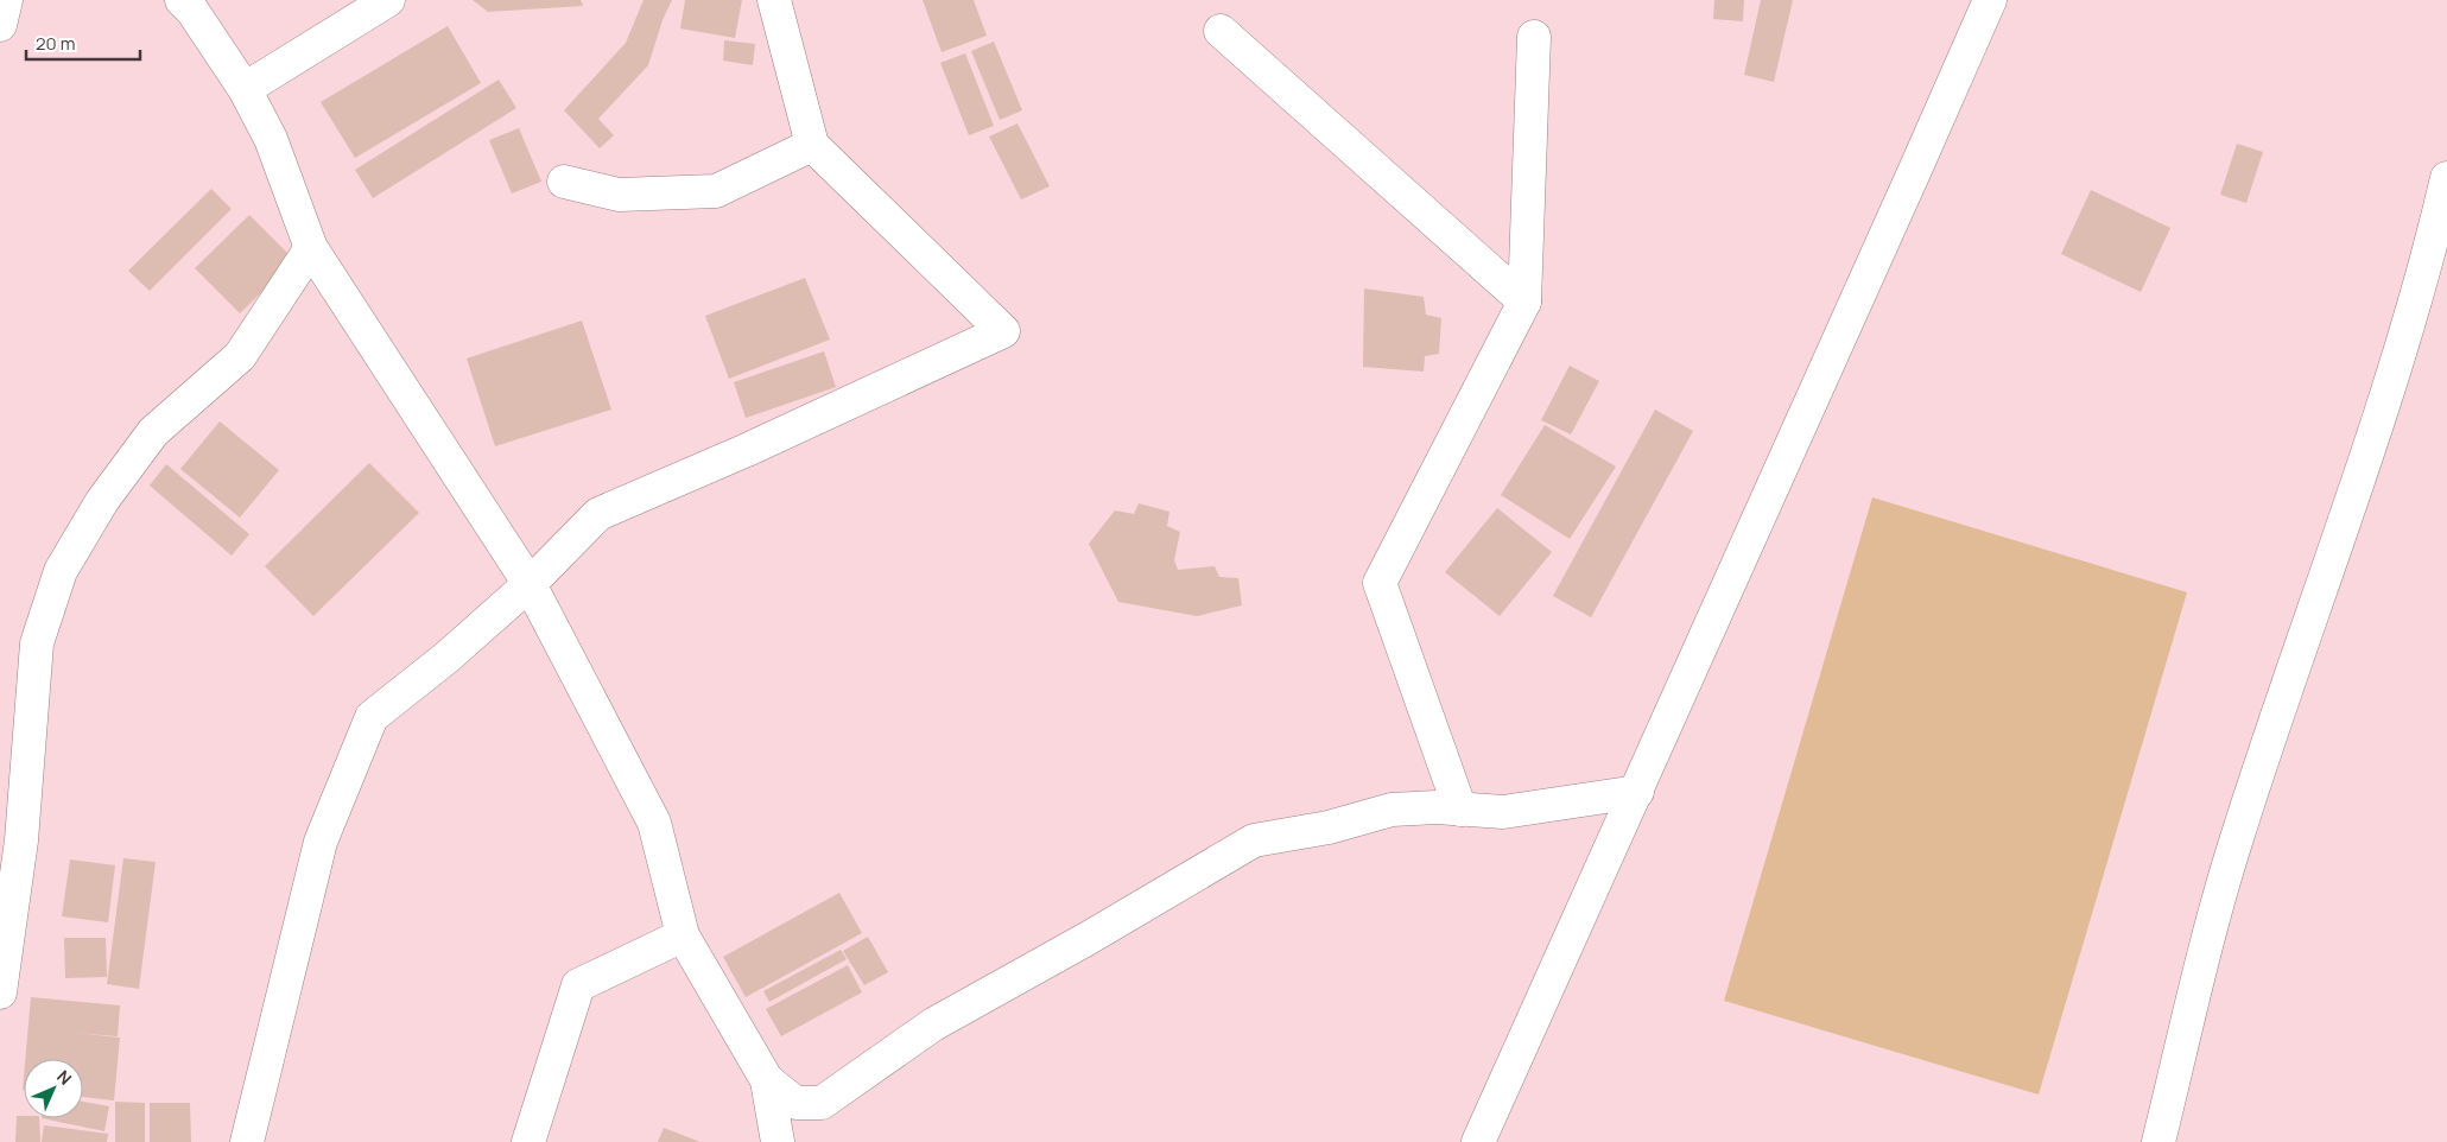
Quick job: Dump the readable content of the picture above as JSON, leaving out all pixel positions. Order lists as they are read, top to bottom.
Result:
{
  "scale_bar": "20 m",
  "north": "top right"
}
